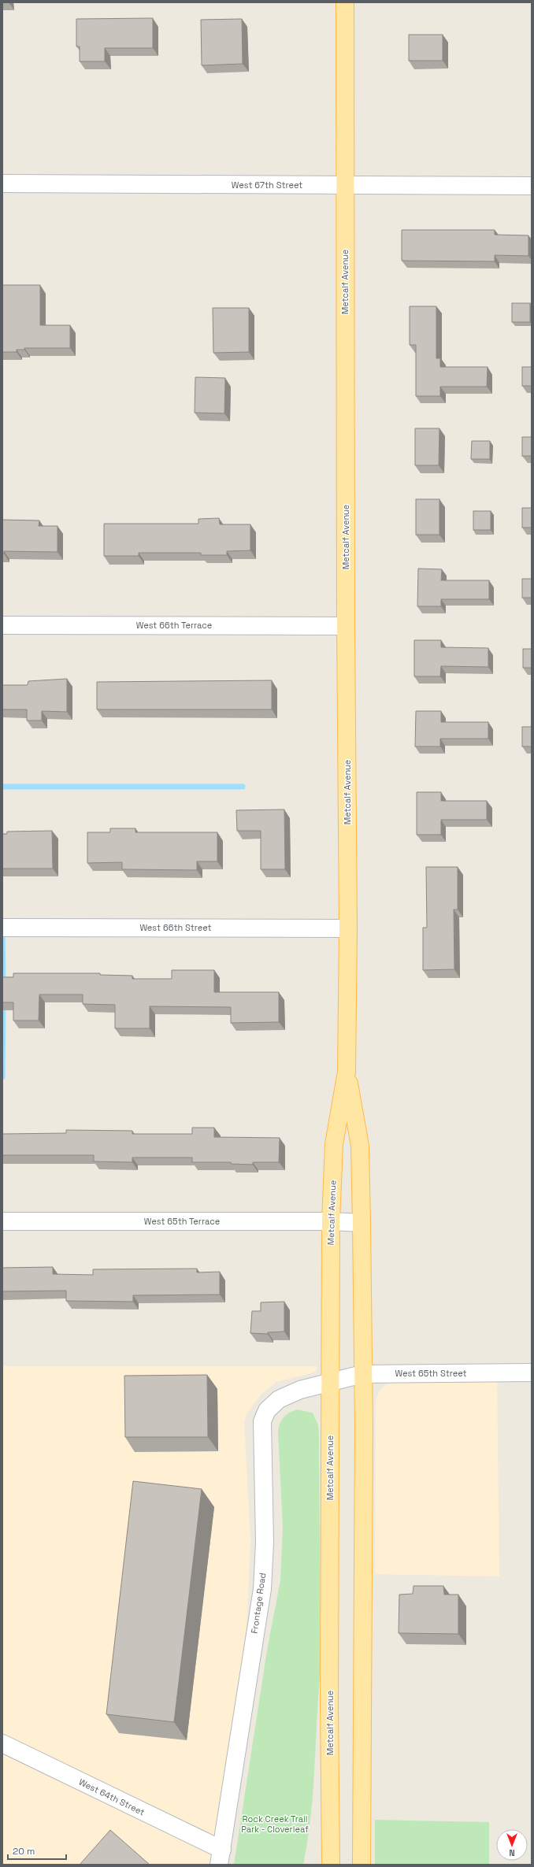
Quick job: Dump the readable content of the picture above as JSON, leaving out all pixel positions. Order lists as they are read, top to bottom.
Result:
{
  "streets": {
    "main road": ["Metcalf Avenue"],
    "street": [
      "West 67th Street",
      "West 66th Terrace",
      "West 66th Street",
      "West 65th Terrace",
      "West 65th Street",
      "Frontage Road",
      "West 64th Street"
    ]
  },
  "crossings": [
    ["West 67th Street", "Metcalf Avenue"],
    ["Metcalf Avenue", "West 66th Terrace"],
    ["Metcalf Avenue", "West 66th Street"],
    ["Metcalf Avenue", "West 65th Terrace"],
    ["Metcalf Avenue", "West 65th Street"],
    ["Metcalf Avenue", "Frontage Road"],
    ["West 65th Street", "Frontage Road"],
    ["Frontage Road", "West 64th Street"]
  ],
  "parks": ["Rock Creek Trail Park - Cloverleaf"],
  "scale_bar": "20 m",
  "north": "bottom"
}
